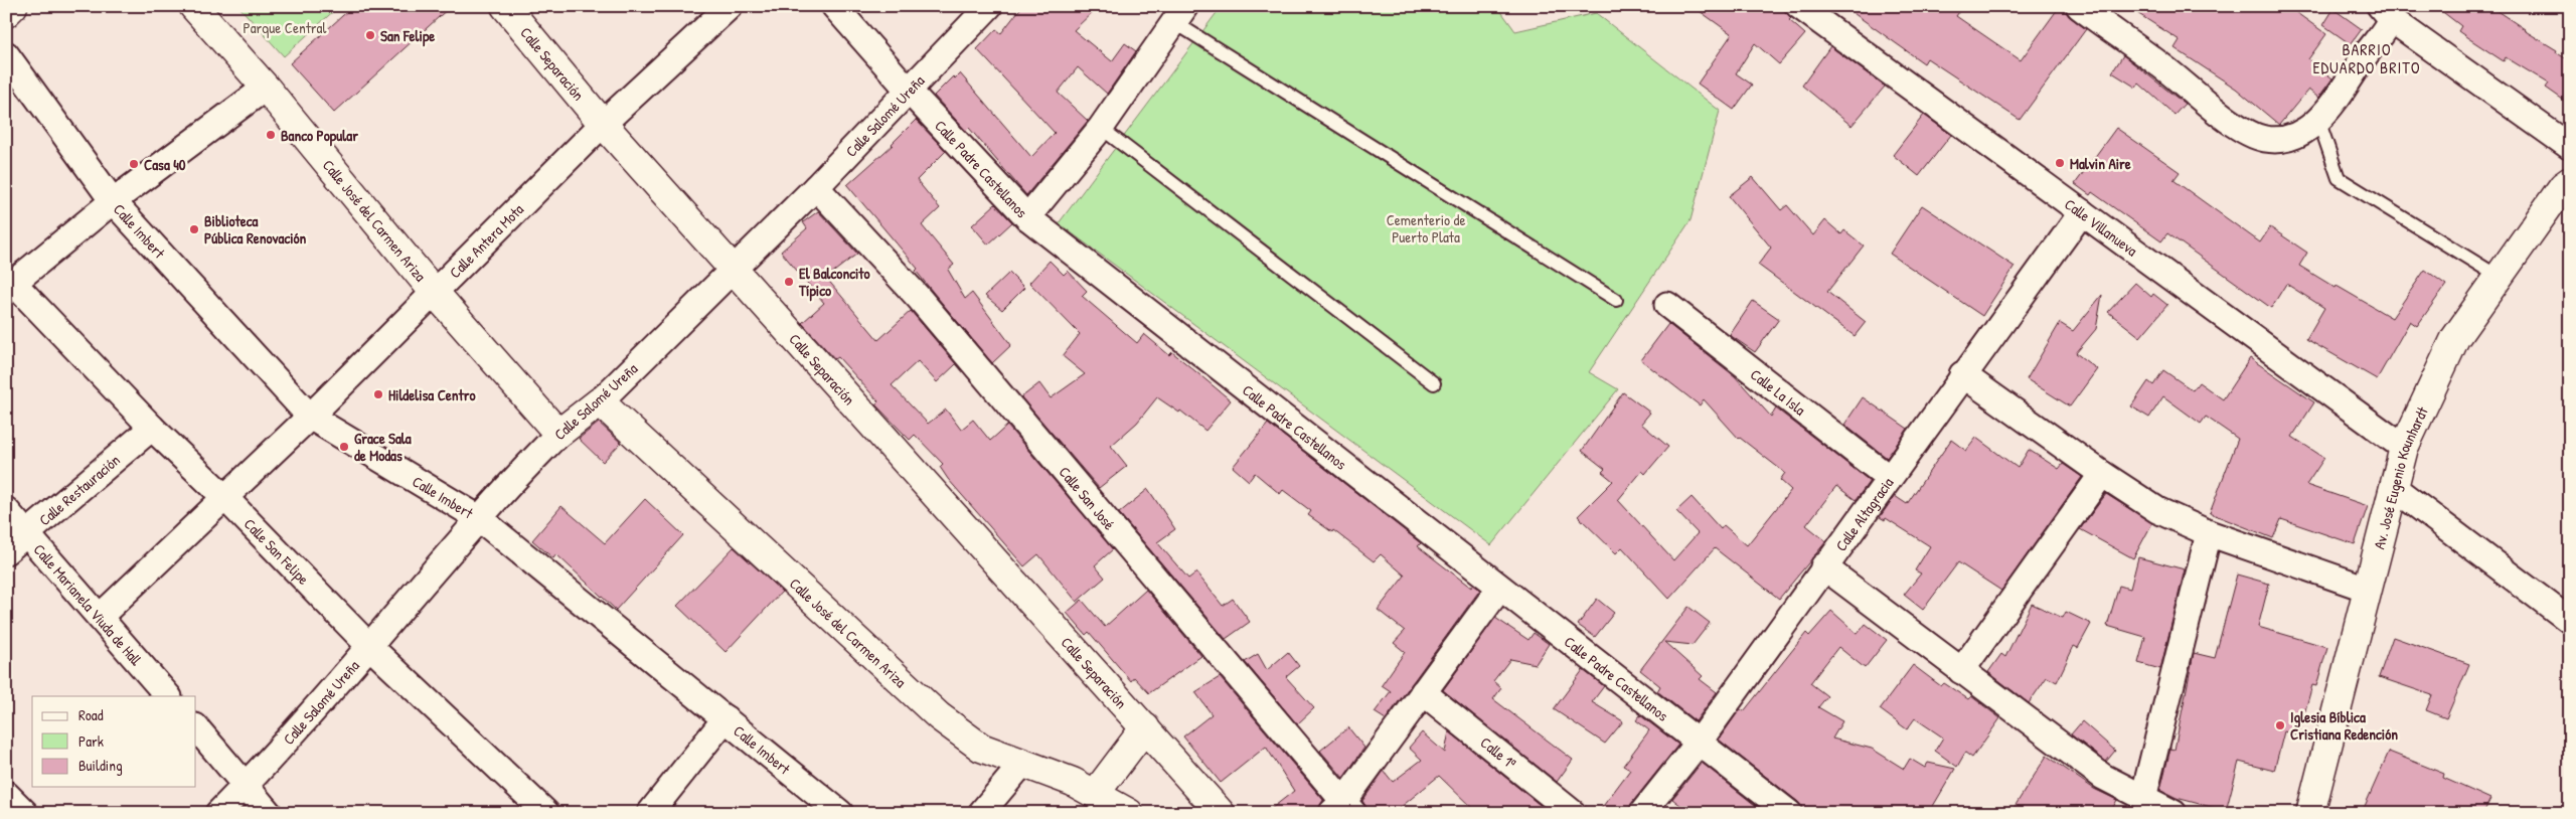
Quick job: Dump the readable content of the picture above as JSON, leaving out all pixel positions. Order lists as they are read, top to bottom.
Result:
{
  "streets": {
    "street": [
      "Calle Separación",
      "Calle Salomé Ureña",
      "Calle Padre Castellanos",
      "Calle José del Carmen Ariza",
      "Calle Villanueva",
      "Calle Imbert",
      "Calle Antera Mota",
      "Calle La Isla",
      "Av. José Eugenio Kounhardt",
      "Calle Restauración",
      "Calle San José",
      "Calle Altagracia",
      "Calle San Felipe",
      "Calle Marianela Viuda de Hall",
      "Calle 1ª"
    ]
  },
  "crossings": [
    ["Calle Separación", "Calle Salomé Ureña"],
    ["Calle Separación", "Calle Antera Mota"],
    ["Calle Salomé Ureña", "Calle Padre Castellanos"],
    ["Calle Salomé Ureña", "Calle José del Carmen Ariza"],
    ["Calle Salomé Ureña", "Calle Imbert"],
    ["Calle Salomé Ureña", "Calle San José"],
    ["Calle Salomé Ureña", "Calle San Felipe"],
    ["Calle Padre Castellanos", "Calle Altagracia"],
    ["Calle José del Carmen Ariza", "Calle Antera Mota"],
    ["Calle Villanueva", "Av. José Eugenio Kounhardt"],
    ["Calle Villanueva", "Calle Altagracia"],
    ["Calle Imbert", "Calle Antera Mota"],
    ["Calle Antera Mota", "Calle San Felipe"],
    ["Calle Antera Mota", "Calle Marianela Viuda de Hall"],
    ["Calle La Isla", "Calle Altagracia"],
    ["Calle Restauración", "Calle San Felipe"],
    ["Calle Restauración", "Calle Marianela Viuda de Hall"]
  ],
  "districts": ["BARRIO EDUARDO BRITO"],
  "parks": ["Parque Central", "Cementerio de Puerto Plata"],
  "places": [
    "San Felipe",
    "Banco Popular",
    "Malvin Aire",
    "Casa 40",
    "Biblioteca Pública Renovación",
    "El Balconcito Típico",
    "Hildelisa Centro",
    "Grace Sala de Modas",
    "Iglesia Bíblica Cristiana Redención"
  ],
  "legend": ["Road", "Park", "Building"]
}
